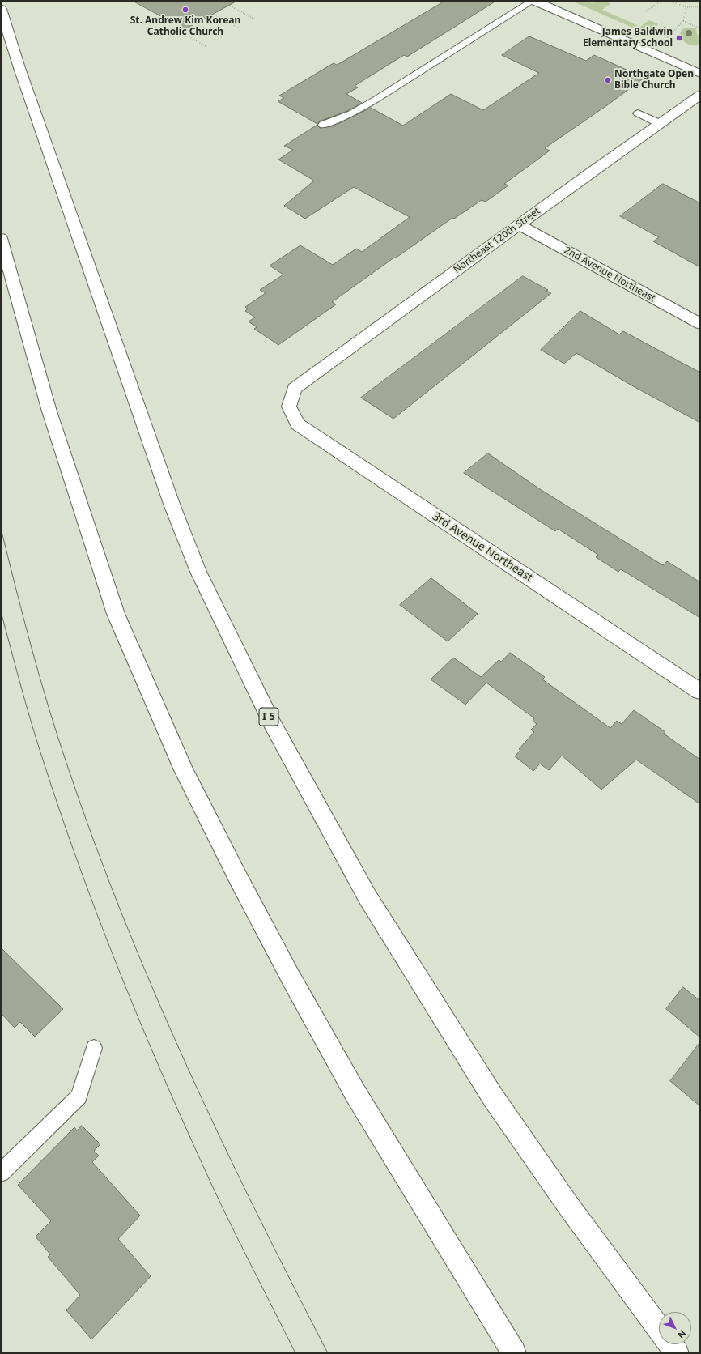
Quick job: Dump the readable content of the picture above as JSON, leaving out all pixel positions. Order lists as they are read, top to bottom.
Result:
{
  "streets": {
    "main road": [
      "Northeast 120th Street",
      "2nd Avenue Northeast",
      "3rd Avenue Northeast",
      "I 5"
    ]
  },
  "crossings": [
    ["Northeast 120th Street", "2nd Avenue Northeast"],
    ["Northeast 120th Street", "3rd Avenue Northeast"]
  ],
  "places": ["St. Andrew Kim Korean Catholic Church", "James Baldwin Elementary School", "Northgate Open Bible Church"],
  "north": "bottom right"
}
